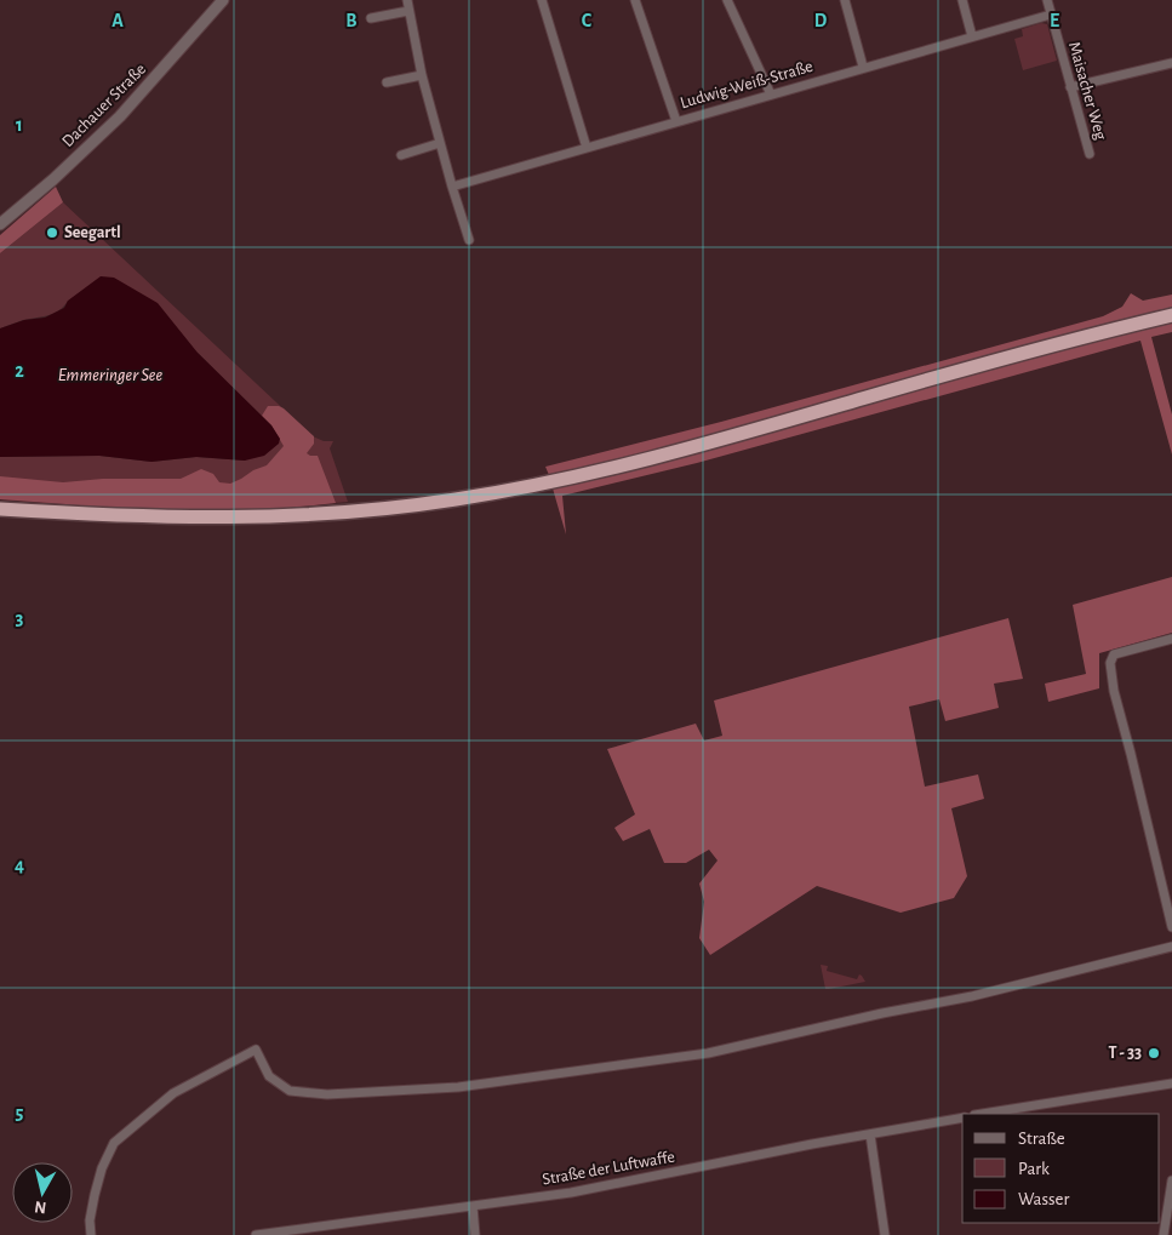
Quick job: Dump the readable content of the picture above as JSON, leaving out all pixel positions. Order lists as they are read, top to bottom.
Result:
{
  "streets": {
    "street": [
      "Ludwig-Weiß-Straße",
      "Maisacher Weg",
      "Dachauer Straße",
      "Straße der Luftwaffe"
    ]
  },
  "crossings": [
    ["Ludwig-Weiß-Straße", "Maisacher Weg"]
  ],
  "water": ["Emmeringer See"],
  "places": ["Seegartl", "T - 33"],
  "legend": ["Straße", "Park", "Wasser"],
  "north": "bottom",
  "grid": {
    "columns": [
      "A",
      "B",
      "C",
      "D",
      "E"
    ],
    "rows": [
      "1",
      "2",
      "3",
      "4",
      "5"
    ]
  }
}
